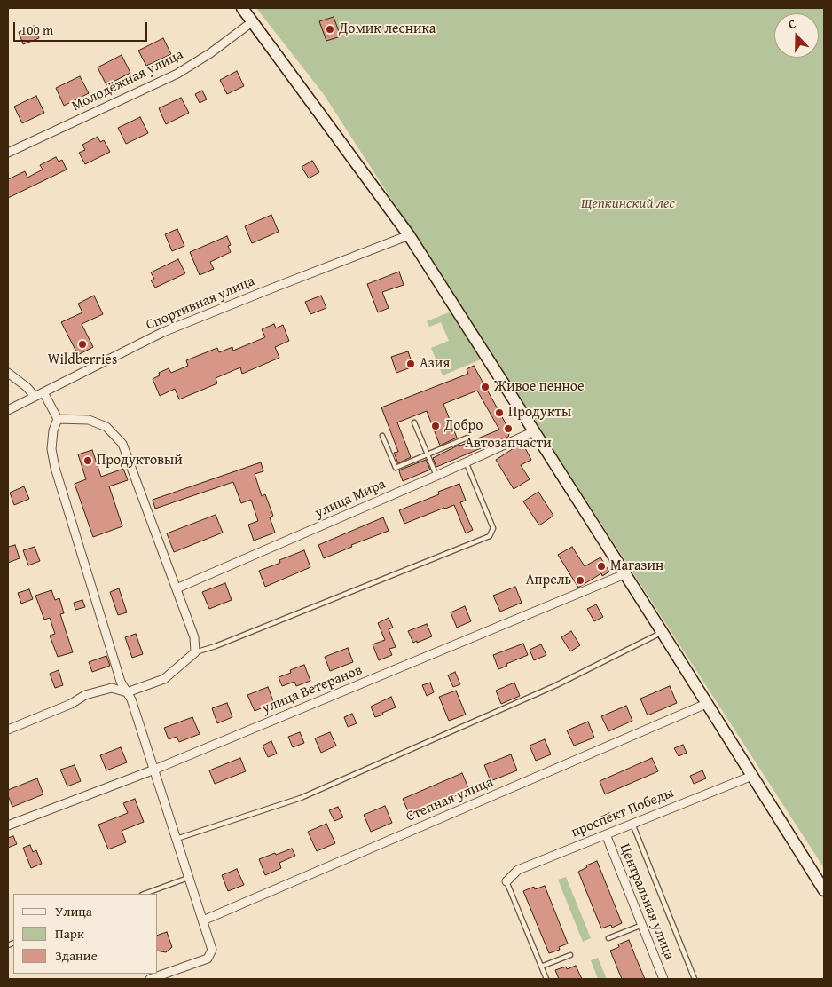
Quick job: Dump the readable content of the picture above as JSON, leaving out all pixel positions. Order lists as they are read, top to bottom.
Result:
{
  "streets": {
    "street": [
      "Молодёжная улица",
      "Спортивная улица",
      "улица Мира",
      "улица Ветеранов",
      "Степная улица",
      "проспект Победы",
      "Центральная улица"
    ]
  },
  "crossings": [
    ["проспект Победы", "Центральная улица"]
  ],
  "parks": ["Щепкинский лес"],
  "places": [
    "Домик лесника",
    "Wildberries",
    "Азия",
    "Живое пенное",
    "Продукты",
    "Добро",
    "Автозапчасти",
    "Продуктовый",
    "Магазин",
    "Апрель"
  ],
  "legend": ["Улица", "Парк", "Здание"],
  "scale_bar": "100 m",
  "north": "top"
}
